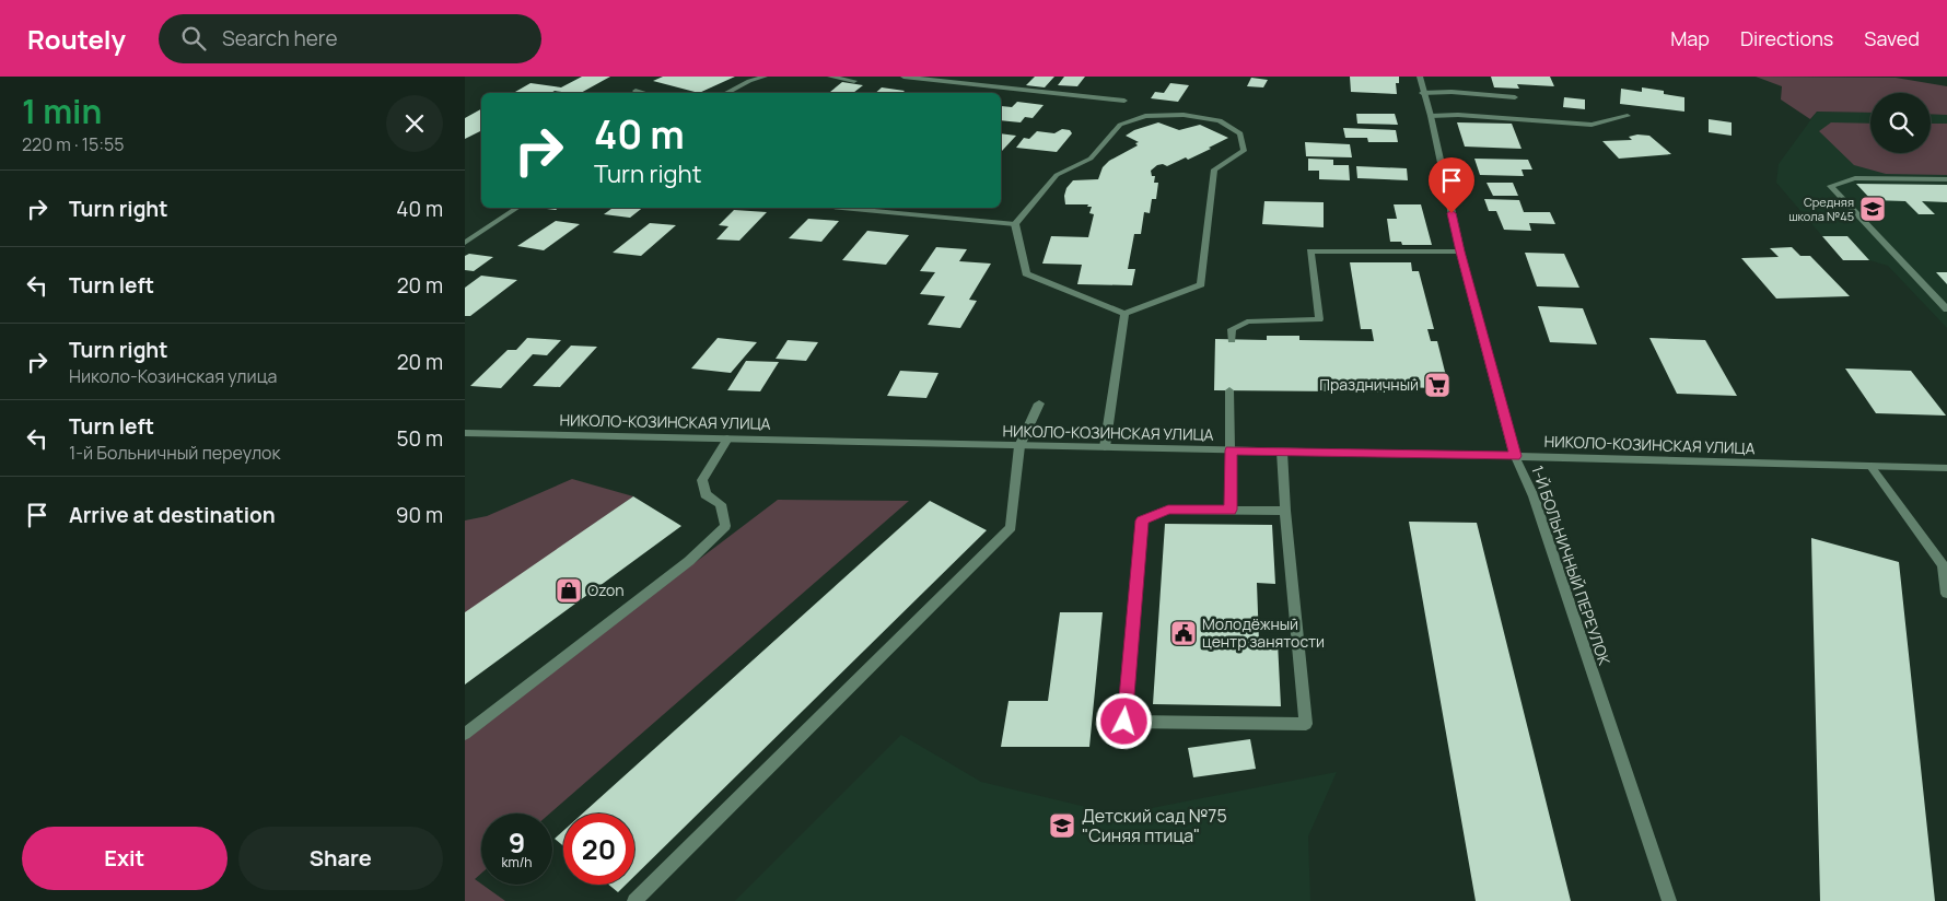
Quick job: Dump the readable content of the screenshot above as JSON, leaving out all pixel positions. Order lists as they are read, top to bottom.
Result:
{
  "streets": {
    "street": ["НИКОЛО-КОЗИНСКАЯ УЛИЦА", "1-Й БОЛЬНИЧНЫЙ ПЕРЕУЛОК"]
  },
  "crossings": [
    ["НИКОЛО-КОЗИНСКАЯ УЛИЦА", "1-Й БОЛЬНИЧНЫЙ ПЕРЕУЛОК"]
  ],
  "places": {
    "school or university": ["Средняя школа №45", "Детский сад №75 \"Синяя птица\""],
    "supermarket": ["Праздничный"],
    "shop": ["Ozon"],
    "public building": ["Молодёжный центр занятости"]
  },
  "page": {
    "header": "Routely",
    "search": "Search here",
    "nav": ["Map", "Directions", "Saved"],
    "heading": ["1 min", "220 m · 15:55"],
    "turn": ["40 m", "Turn right"],
    "list": [
      {
        "name": "Turn right",
        "value": "40 m"
      },
      {
        "name": "Turn left",
        "value": "20 m"
      },
      {
        "name": "Turn right",
        "note": "Николо-Козинская улица",
        "value": "20 m"
      },
      {
        "name": "Turn left",
        "note": "1-й Больничный переулок",
        "value": "50 m"
      },
      {
        "name": "Arrive at destination",
        "value": "90 m"
      }
    ],
    "speed": "9 km/h",
    "limit": "20",
    "buttons": ["Exit", "Share"]
  }
}
